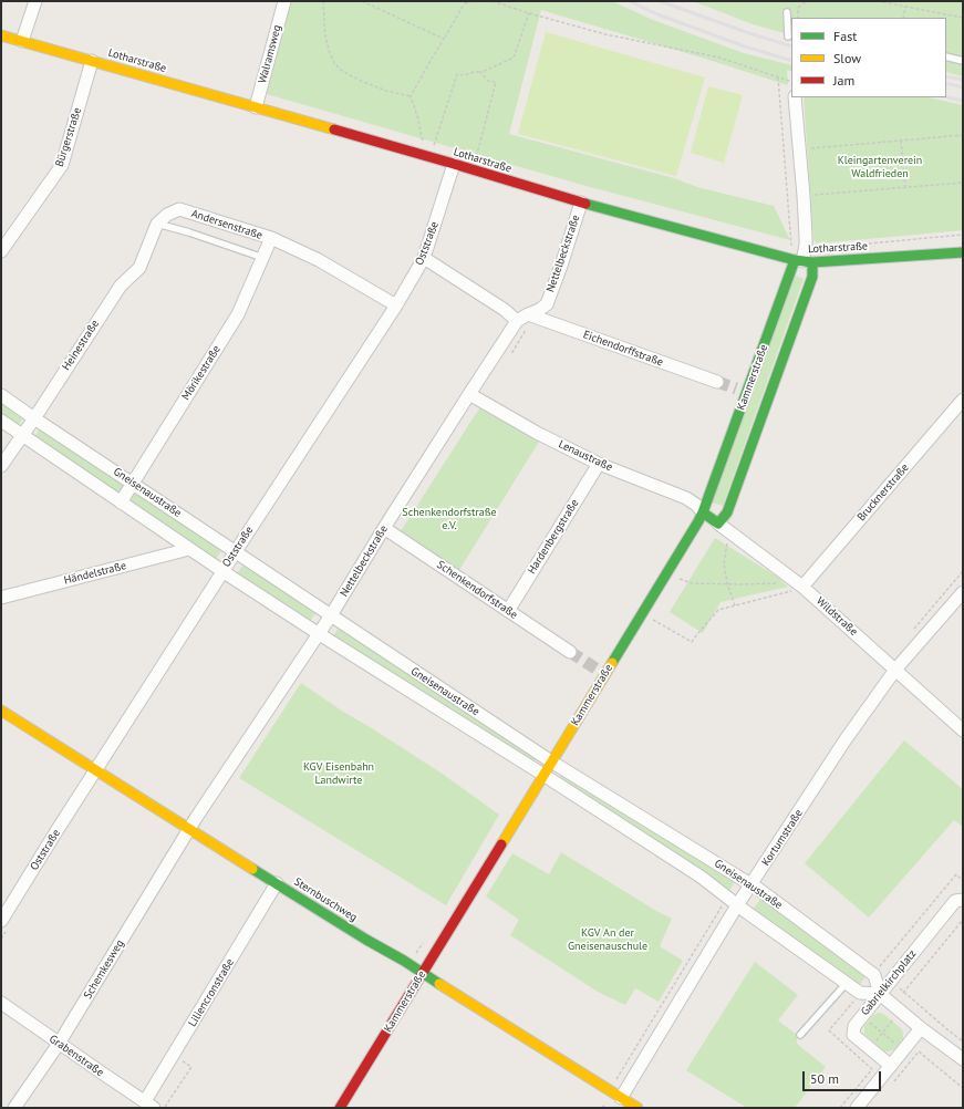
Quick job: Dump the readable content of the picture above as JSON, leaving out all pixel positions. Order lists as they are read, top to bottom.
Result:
{
  "streets": {
    "street": [
      "Walramsweg",
      "Lotharstraße",
      "Bürgerstraße",
      "Andersenstraße",
      "Oststraße",
      "Nettelbeckstraße",
      "Heinestraße",
      "Eichendorffstraße",
      "Mörikestraße",
      "Kammerstraße",
      "Lenaustraße",
      "Gneisenaustraße",
      "Brucknerstraße",
      "Hardenbergstraße",
      "Händelstraße",
      "Schenkendorfstraße",
      "Wildstraße",
      "Kortumstraße",
      "Sternbuschweg",
      "Schemkesweg",
      "Gabrielkirchplatz",
      "Liliencronstraße",
      "Grabenstraße"
    ]
  },
  "crossings": [
    ["Walramsweg", "Lotharstraße"],
    ["Lotharstraße", "Bürgerstraße"],
    ["Lotharstraße", "Oststraße"],
    ["Lotharstraße", "Nettelbeckstraße"],
    ["Lotharstraße", "Kammerstraße"],
    ["Andersenstraße", "Oststraße"],
    ["Andersenstraße", "Heinestraße"],
    ["Andersenstraße", "Mörikestraße"],
    ["Oststraße", "Eichendorffstraße"],
    ["Oststraße", "Gneisenaustraße"],
    ["Oststraße", "Sternbuschweg"],
    ["Nettelbeckstraße", "Eichendorffstraße"],
    ["Nettelbeckstraße", "Lenaustraße"],
    ["Nettelbeckstraße", "Gneisenaustraße"],
    ["Nettelbeckstraße", "Schenkendorfstraße"],
    ["Nettelbeckstraße", "Sternbuschweg"],
    ["Nettelbeckstraße", "Schemkesweg"],
    ["Heinestraße", "Gneisenaustraße"],
    ["Mörikestraße", "Gneisenaustraße"],
    ["Kammerstraße", "Lenaustraße"],
    ["Kammerstraße", "Gneisenaustraße"],
    ["Kammerstraße", "Wildstraße"],
    ["Kammerstraße", "Sternbuschweg"],
    ["Lenaustraße", "Hardenbergstraße"],
    ["Lenaustraße", "Wildstraße"],
    ["Gneisenaustraße", "Händelstraße"],
    ["Gneisenaustraße", "Kortumstraße"],
    ["Gneisenaustraße", "Gabrielkirchplatz"],
    ["Brucknerstraße", "Wildstraße"],
    ["Hardenbergstraße", "Schenkendorfstraße"],
    ["Wildstraße", "Kortumstraße"],
    ["Kortumstraße", "Sternbuschweg"],
    ["Sternbuschweg", "Schemkesweg"],
    ["Sternbuschweg", "Liliencronstraße"],
    ["Schemkesweg", "Grabenstraße"],
    ["Liliencronstraße", "Grabenstraße"]
  ],
  "parks": [
    "Kleingartenverein Waldfrieden",
    "Schenkendorfstraße e.V.",
    "KGV Eisenbahn Landwirte",
    "KGV An der Gneisenauschule"
  ],
  "legend": ["Fast", "Slow", "Jam"],
  "scale_bar": "50 m"
}
